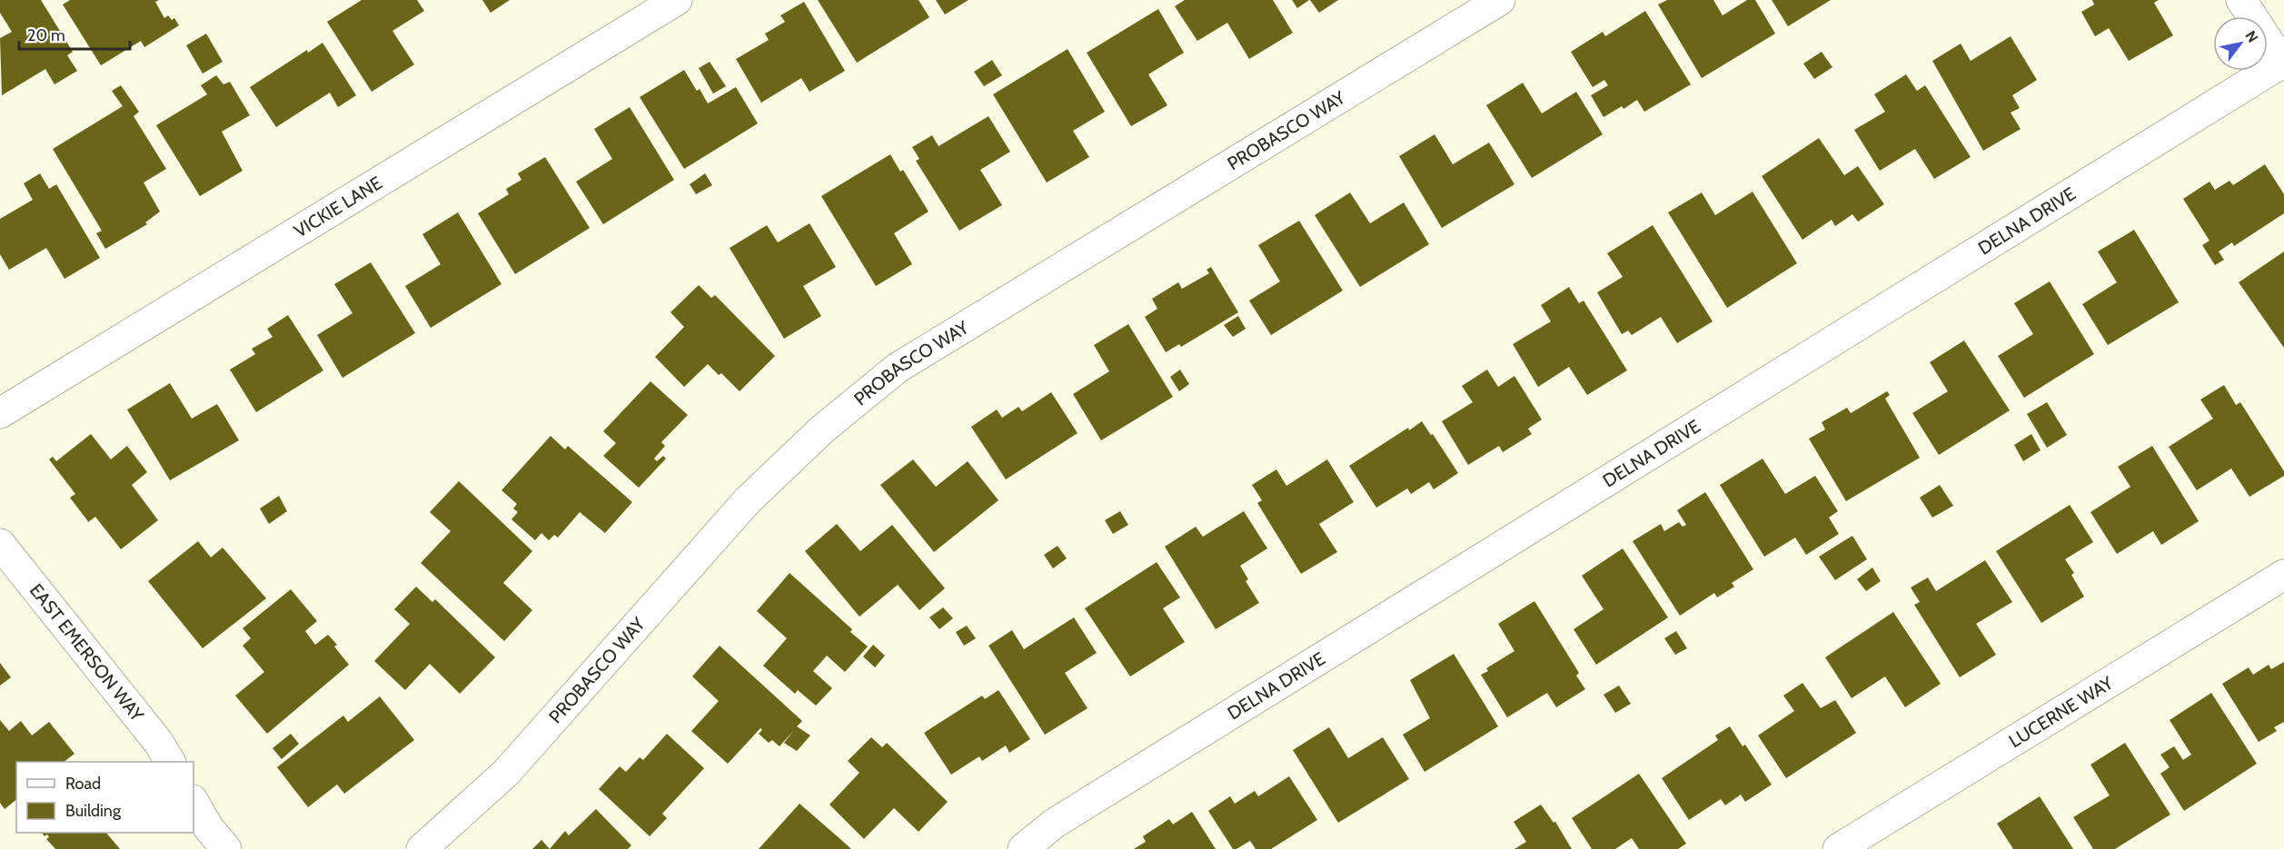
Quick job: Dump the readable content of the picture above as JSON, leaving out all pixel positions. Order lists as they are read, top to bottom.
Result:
{
  "streets": {
    "street": [
      "PROBASCO WAY",
      "VICKIE LANE",
      "DELNA DRIVE",
      "EAST EMERSON WAY",
      "LUCERNE WAY"
    ]
  },
  "legend": ["Road", "Building"],
  "scale_bar": "20 m",
  "north": "top right"
}
